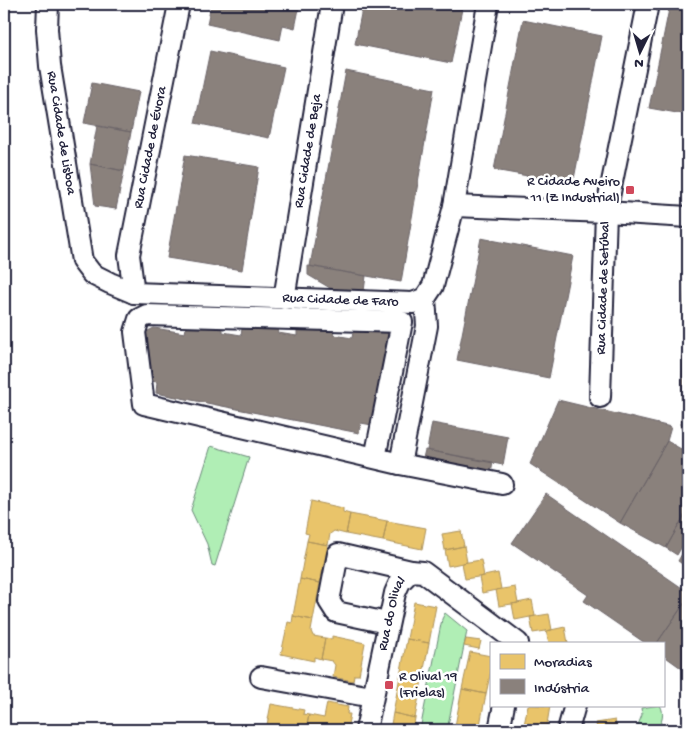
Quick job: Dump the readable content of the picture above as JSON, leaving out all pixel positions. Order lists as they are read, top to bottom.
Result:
{
  "streets": {
    "street": [
      "Rua Cidade de Lisboa",
      "Rua Cidade de Évora",
      "Rua Cidade de Beja",
      "Rua Cidade de Setúbal",
      "Rua Cidade de Faro",
      "Rua do Olival"
    ]
  },
  "crossings": [
    ["Rua Cidade de Lisboa", "Rua Cidade de Faro"],
    ["Rua Cidade de Évora", "Rua Cidade de Faro"],
    ["Rua Cidade de Beja", "Rua Cidade de Faro"]
  ],
  "places": {
    "transit": ["R Cidade Aveiro 11 (Z Industrial)", "R Olival 19 (Frielas)"]
  },
  "legend": ["Moradias", "Indústria"],
  "north": "bottom"
}
